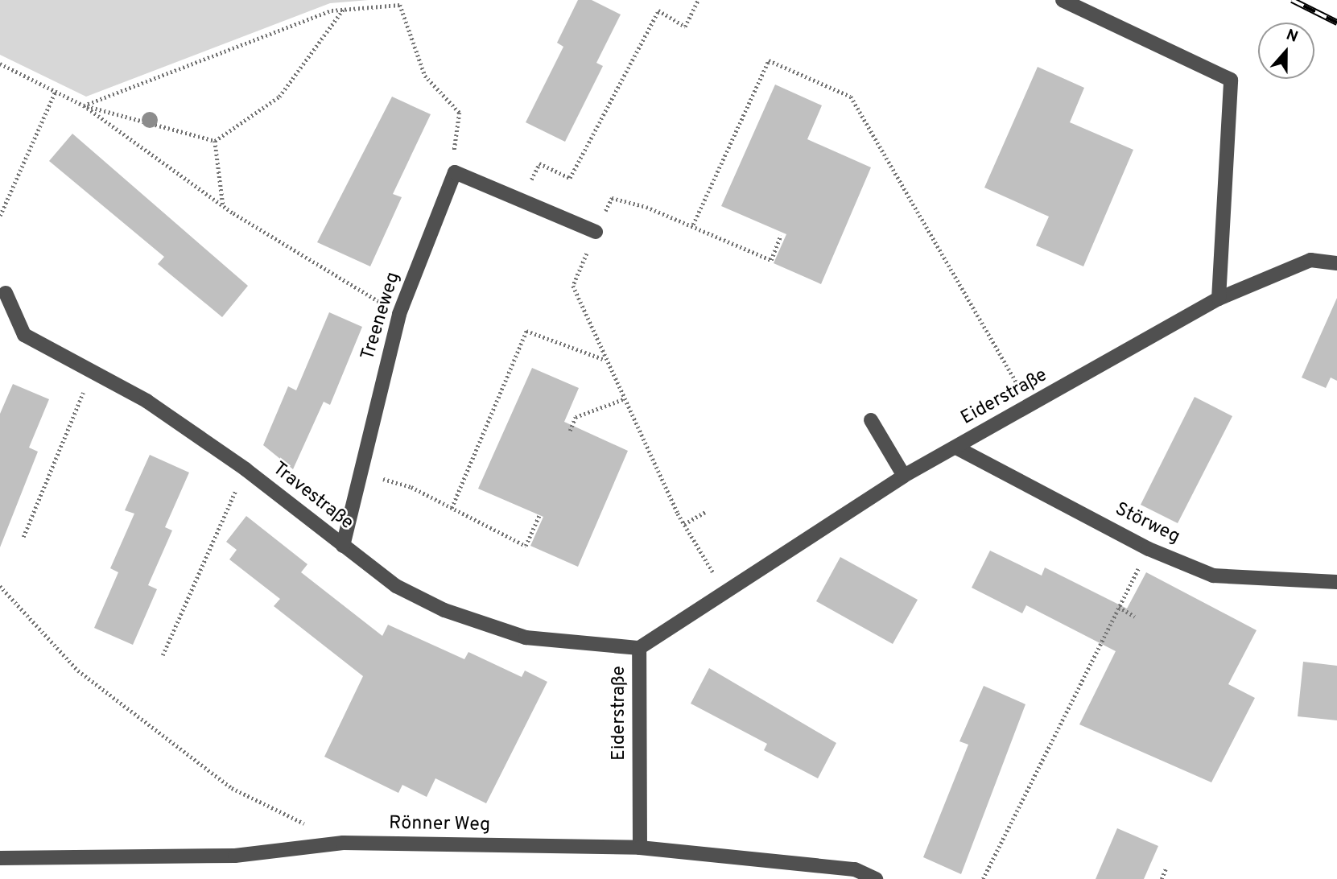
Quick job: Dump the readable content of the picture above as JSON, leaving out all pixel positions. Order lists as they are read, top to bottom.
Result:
{
  "streets": {
    "street": [
      "Treeneweg",
      "Eiderstraße",
      "Travestraße",
      "Störweg",
      "Rönner Weg"
    ]
  },
  "crossings": [
    ["Treeneweg", "Travestraße"],
    ["Eiderstraße", "Travestraße"],
    ["Eiderstraße", "Störweg"],
    ["Eiderstraße", "Rönner Weg"]
  ],
  "north": "top"
}
